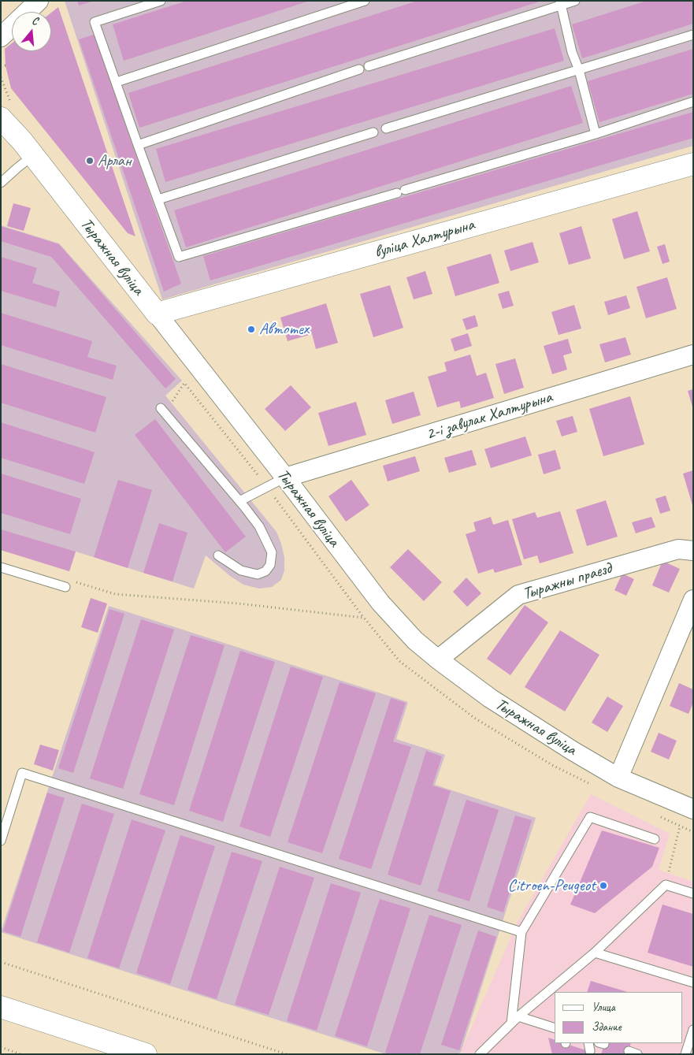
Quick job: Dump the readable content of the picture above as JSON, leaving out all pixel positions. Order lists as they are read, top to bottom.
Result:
{
  "streets": {
    "street": [
      "вуліца Халтурына",
      "Тыражная вуліца",
      "2-і завулак Халтурына",
      "Тыражны праезд"
    ]
  },
  "crossings": [
    ["вуліца Халтурына", "Тыражная вуліца"],
    ["Тыражная вуліца", "2-і завулак Халтурына"],
    ["Тыражная вуліца", "Тыражны праезд"]
  ],
  "places": ["Арлан", "Автотех", "Citroen-Peugeot"],
  "legend": ["Улица", "Здание"],
  "north": "top"
}
